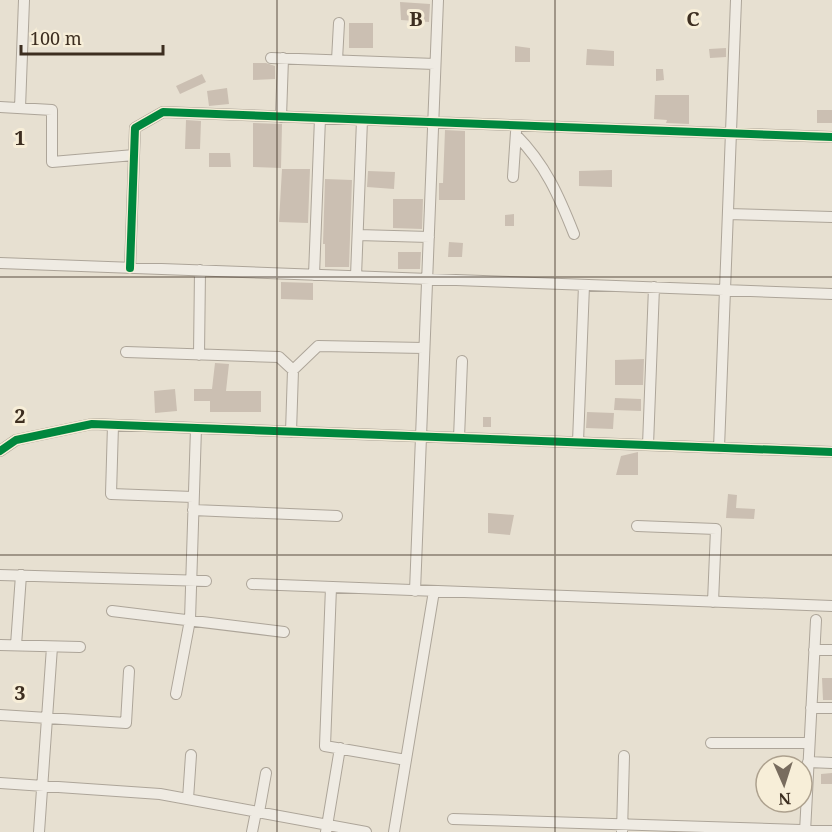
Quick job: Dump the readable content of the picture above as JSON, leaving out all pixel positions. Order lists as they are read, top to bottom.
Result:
{
  "scale_bar": "100 m",
  "north": "bottom",
  "grid": {
    "columns": ["B", "C"],
    "rows": ["1", "2", "3"]
  }
}
